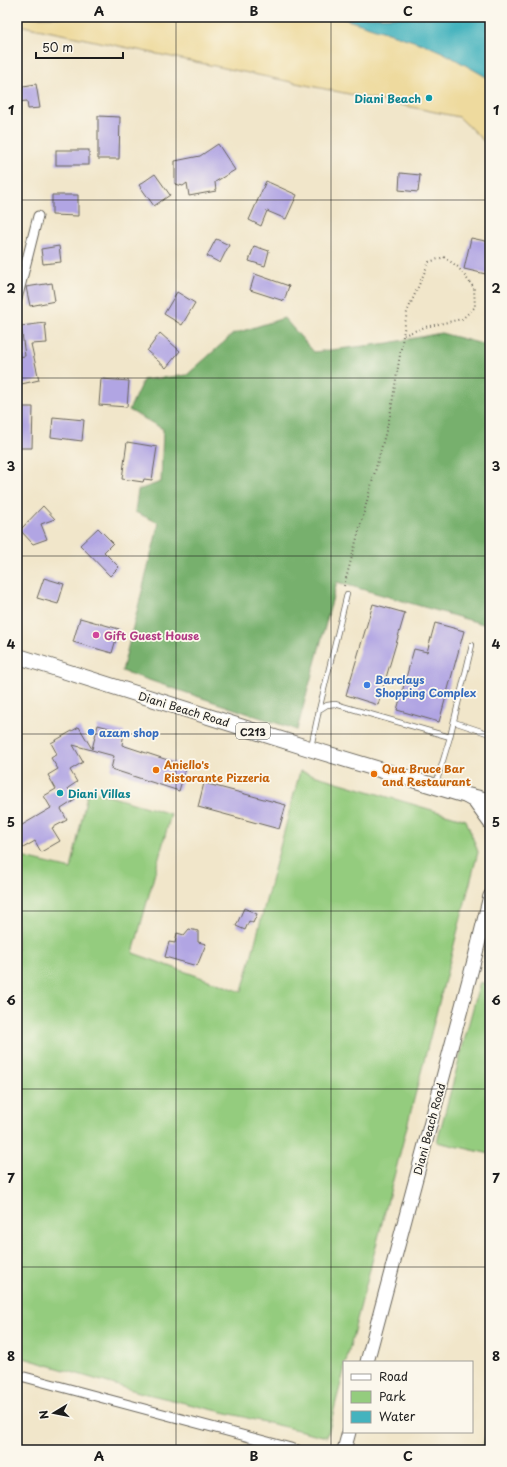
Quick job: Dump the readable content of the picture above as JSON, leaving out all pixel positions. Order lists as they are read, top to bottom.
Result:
{
  "streets": {
    "main road": ["Diani Beach Road", "C213"]
  },
  "places": [
    "Diani Beach",
    "Gift Guest House",
    "Barclays Shopping Complex",
    "azam shop",
    "Aniello's Ristorante Pizzeria",
    "Qua Bruce Bar and Restaurant",
    "Diani Villas"
  ],
  "legend": ["Road", "Park", "Water"],
  "scale_bar": "50 m",
  "north": "left",
  "grid": {
    "columns": ["A", "B", "C"],
    "rows": [
      "1",
      "2",
      "3",
      "4",
      "5",
      "6",
      "7",
      "8"
    ]
  }
}
